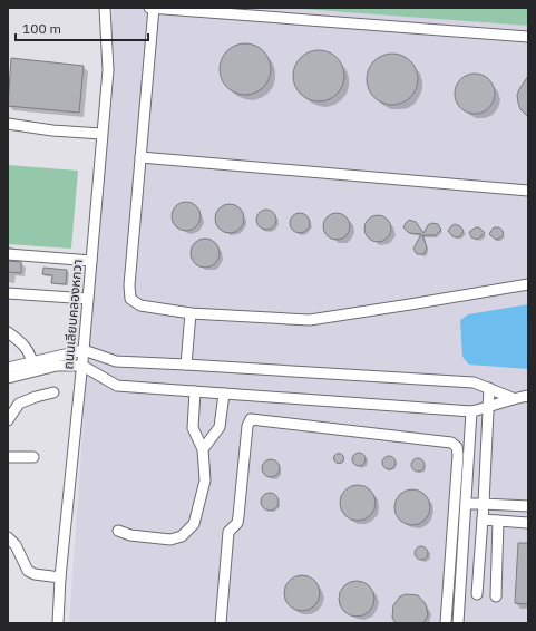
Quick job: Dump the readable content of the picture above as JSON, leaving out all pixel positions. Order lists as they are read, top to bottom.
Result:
{
  "streets": {
    "street": ["ถนนเลียบคลองหกวา"]
  },
  "scale_bar": "100 m"
}
